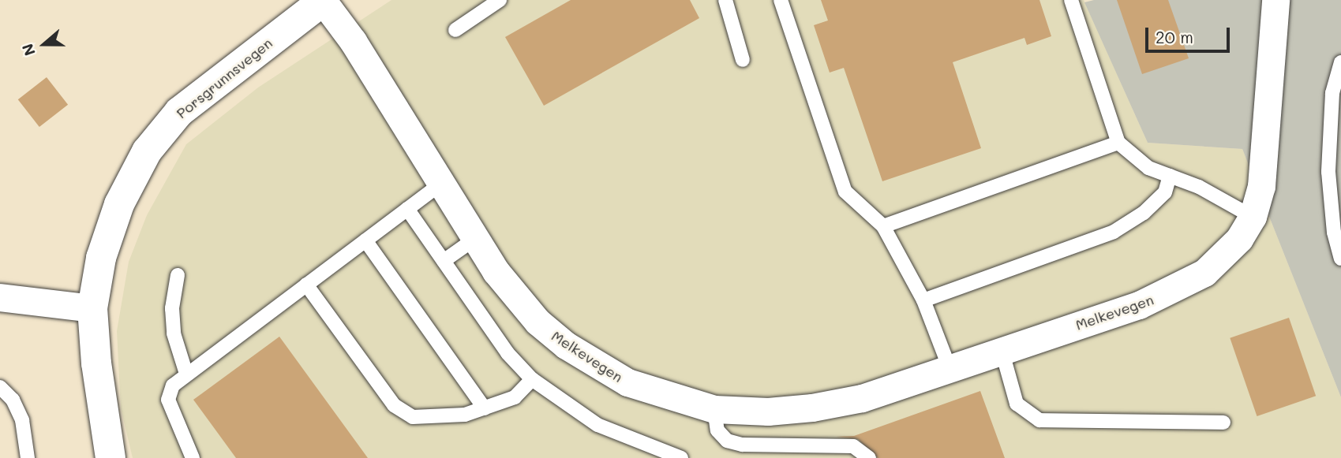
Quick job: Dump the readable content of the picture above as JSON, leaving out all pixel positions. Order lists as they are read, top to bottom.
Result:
{
  "streets": {
    "street": ["Porsgrunnsvegen", "Melkevegen"]
  },
  "crossings": [
    ["Porsgrunnsvegen", "Melkevegen"]
  ],
  "scale_bar": "20 m",
  "north": "left"
}
